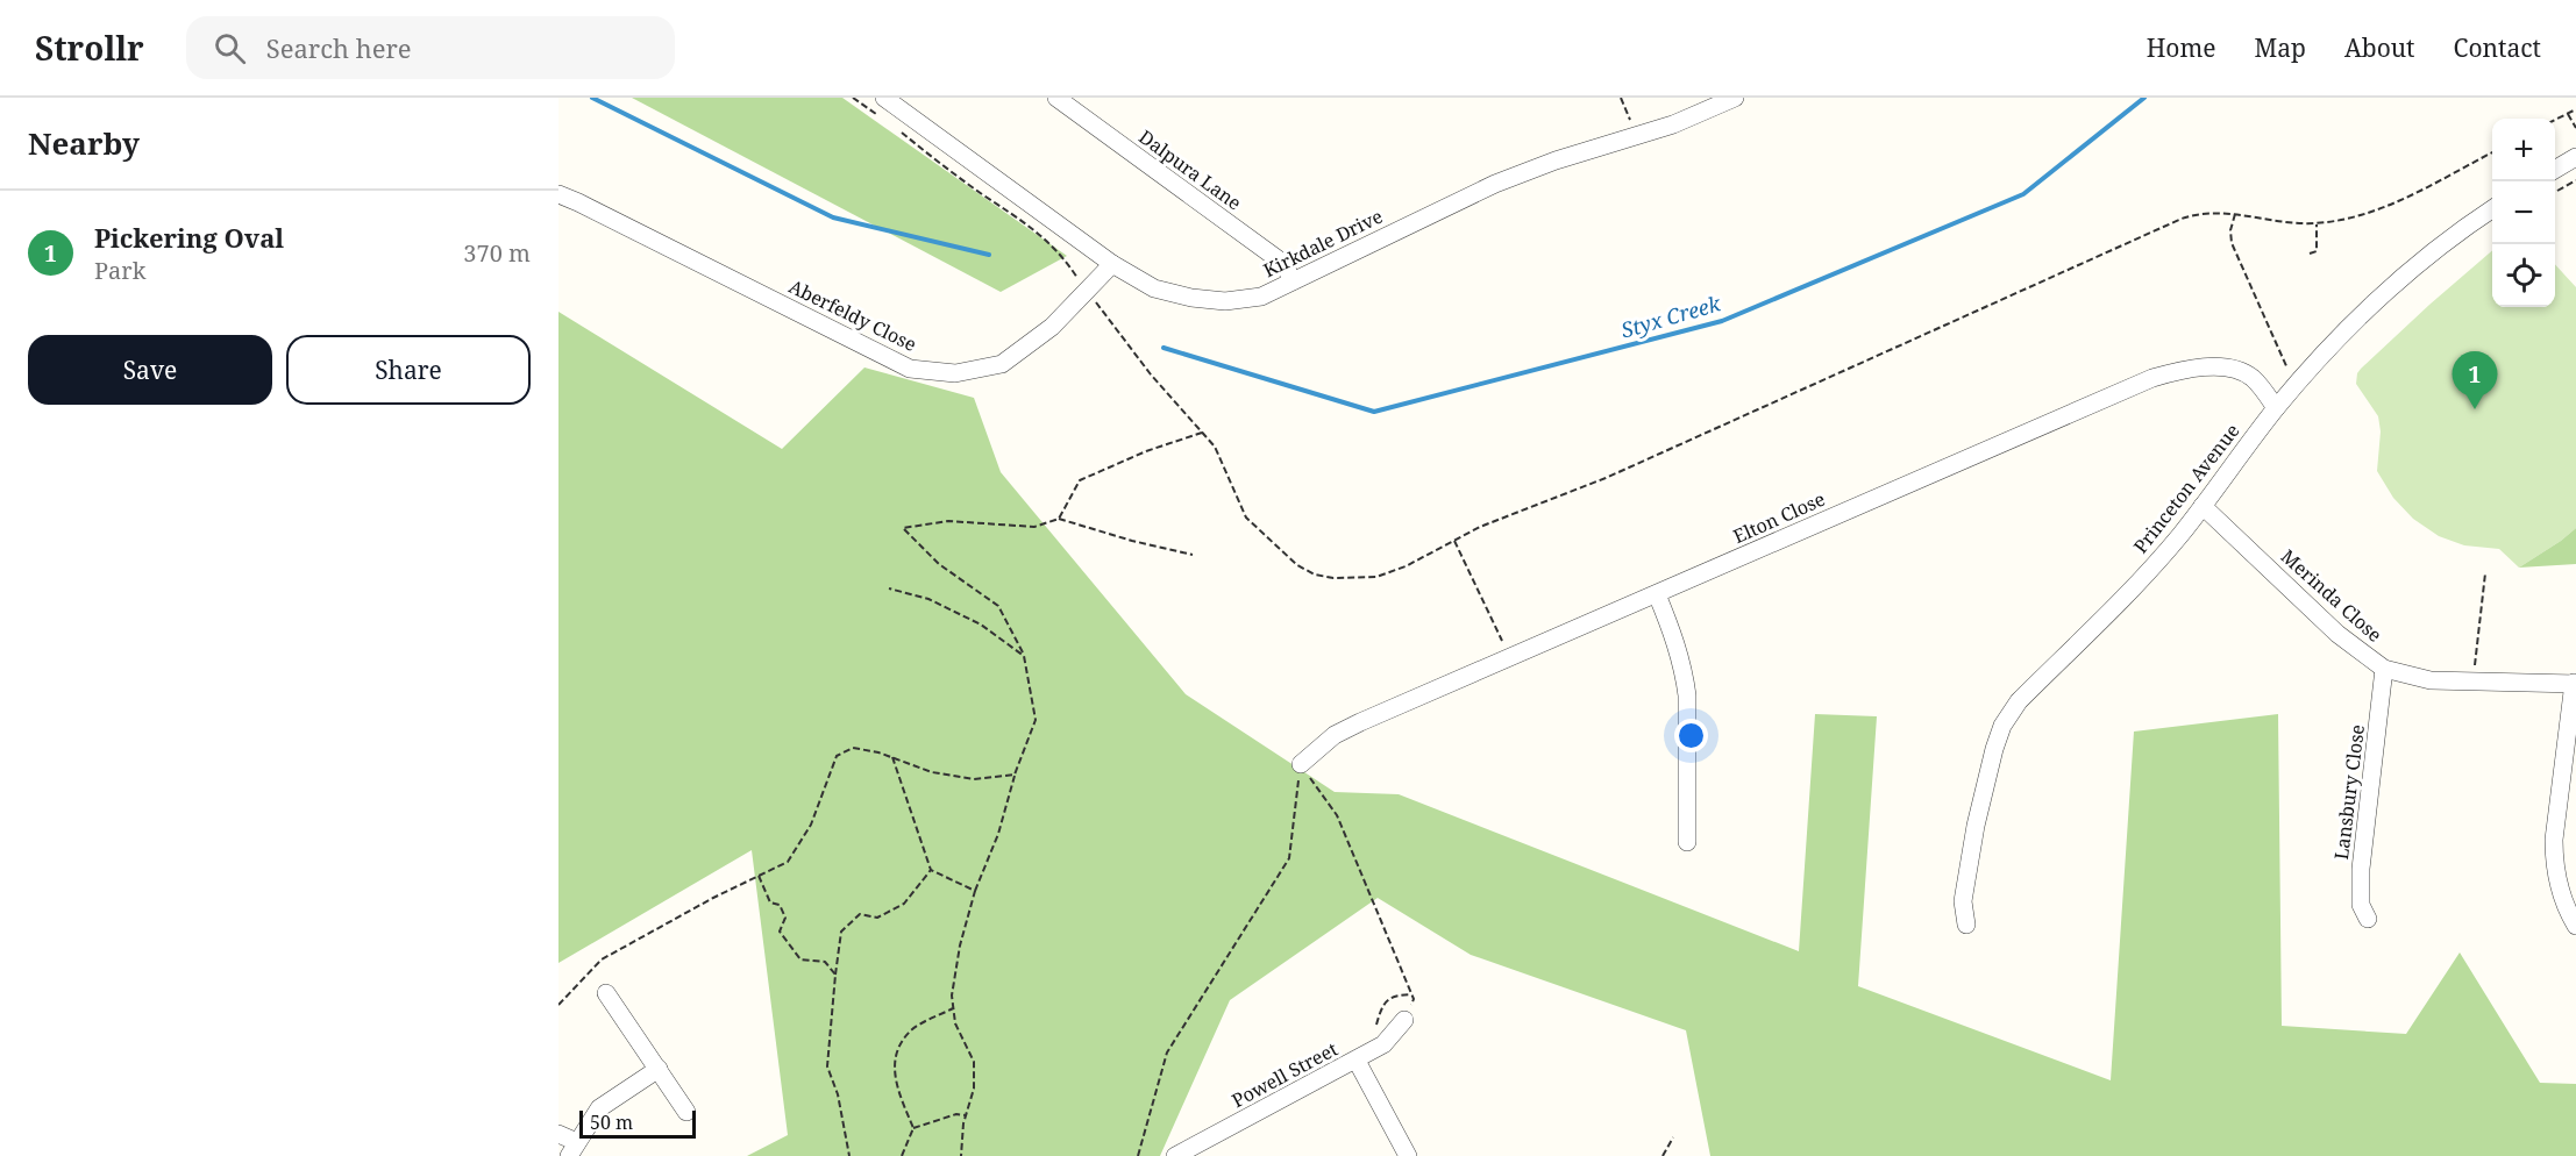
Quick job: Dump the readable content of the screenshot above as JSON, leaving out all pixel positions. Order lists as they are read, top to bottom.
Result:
{
  "streets": {
    "street": [
      "Dalpura Lane",
      "Kirkdale Drive",
      "Aberfeldy Close",
      "Princeton Avenue",
      "Elton Close",
      "Merinda Close",
      "Lansbury Close",
      "Powell Street"
    ]
  },
  "crossings": [
    ["Dalpura Lane", "Kirkdale Drive"],
    ["Kirkdale Drive", "Aberfeldy Close"],
    ["Princeton Avenue", "Elton Close"],
    ["Princeton Avenue", "Merinda Close"],
    ["Merinda Close", "Lansbury Close"]
  ],
  "water": ["Styx Creek"],
  "scale_bar": "50 m",
  "page": {
    "header": "Strollr",
    "search": "Search here",
    "nav": [
      "Home",
      "Map",
      "About",
      "Contact"
    ],
    "heading": "Nearby",
    "map_buttons": ["+", "−"],
    "list": [
      {
        "mark": "1",
        "name": "Pickering Oval",
        "note": "Park",
        "value": "370 m"
      }
    ],
    "buttons": ["Save", "Share"],
    "pins": "1",
    "scale": "50 m"
  }
}
